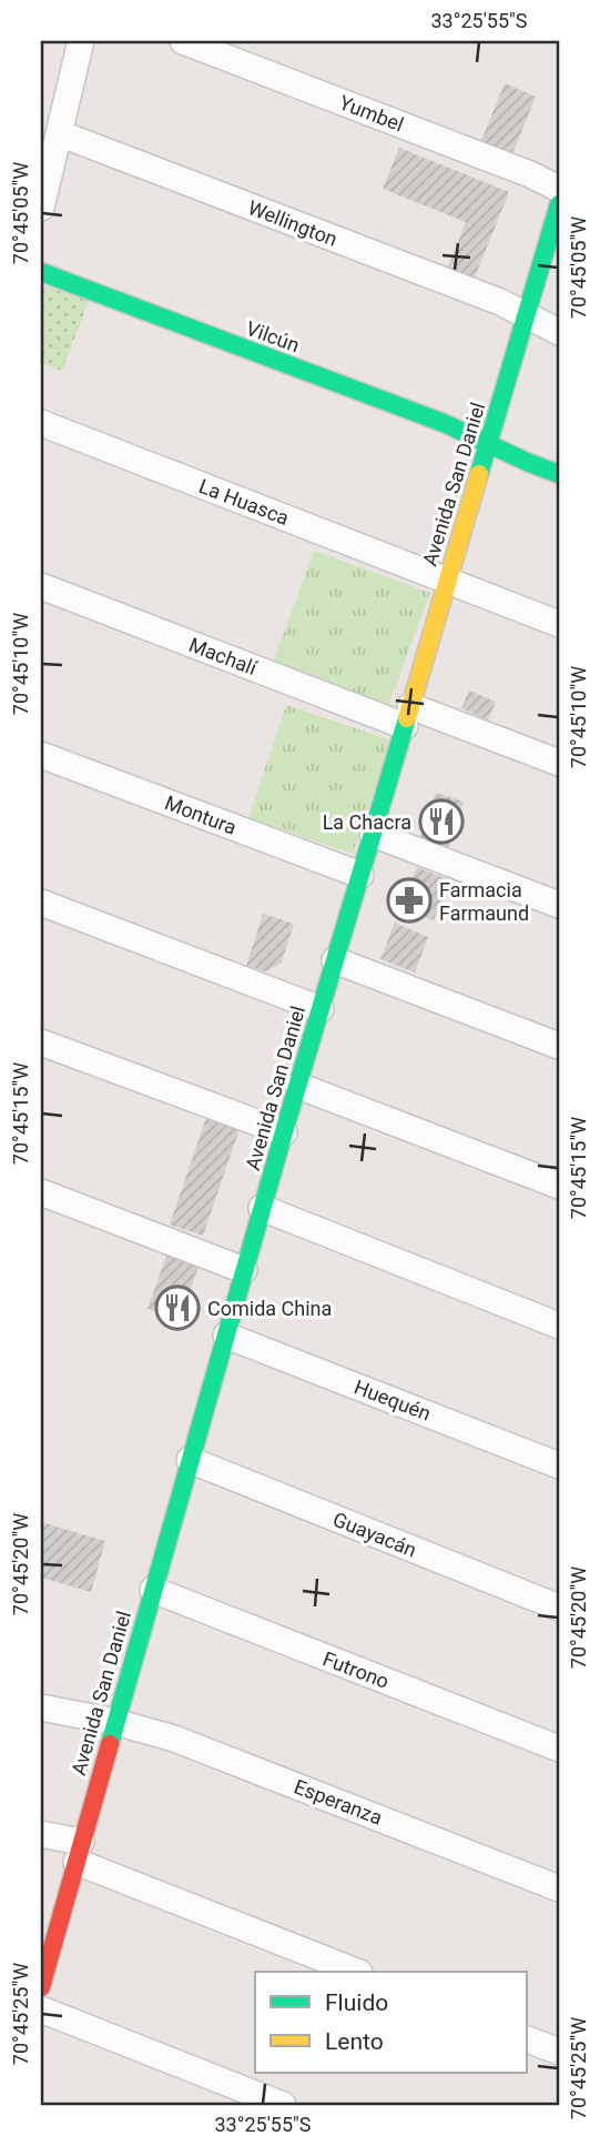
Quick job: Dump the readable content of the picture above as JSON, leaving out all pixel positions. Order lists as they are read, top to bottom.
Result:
{
  "streets": {
    "street": [
      "Yumbel",
      "Wellington",
      "Vilcún",
      "Avenida San Daniel",
      "La Huasca",
      "Machalí",
      "Montura",
      "Huequén",
      "Guayacán",
      "Futrono",
      "Esperanza"
    ]
  },
  "crossings": [
    ["Wellington", "Avenida San Daniel"],
    ["Vilcún", "Avenida San Daniel"],
    ["Avenida San Daniel", "La Huasca"],
    ["Avenida San Daniel", "Machalí"],
    ["Avenida San Daniel", "Montura"],
    ["Avenida San Daniel", "Huequén"],
    ["Avenida San Daniel", "Guayacán"],
    ["Avenida San Daniel", "Futrono"],
    ["Avenida San Daniel", "Esperanza"]
  ],
  "places": {
    "restaurant": ["La Chacra", "Comida China"],
    "pharmacy": ["Farmacia Farmaund"]
  },
  "legend": ["Fluido", "Lento"],
  "coordinates": [
    "33°25'55\"S",
    "70°45'05\"W",
    "70°45'10\"W",
    "70°45'15\"W",
    "70°45'20\"W",
    "70°45'25\"W"
  ]
}
